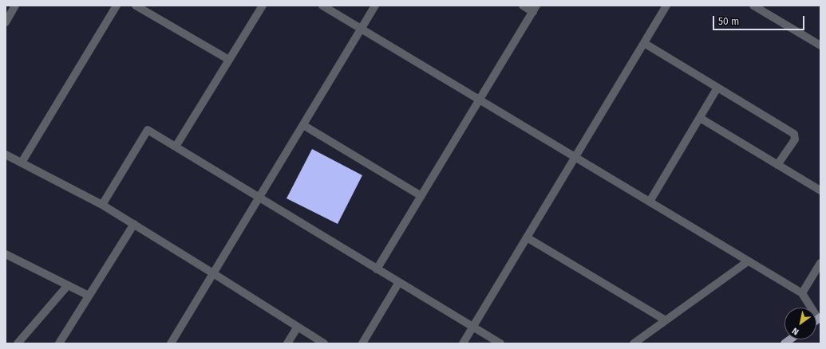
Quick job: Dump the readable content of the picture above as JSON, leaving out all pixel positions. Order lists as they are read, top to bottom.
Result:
{
  "scale_bar": "50 m",
  "north": "bottom left"
}
